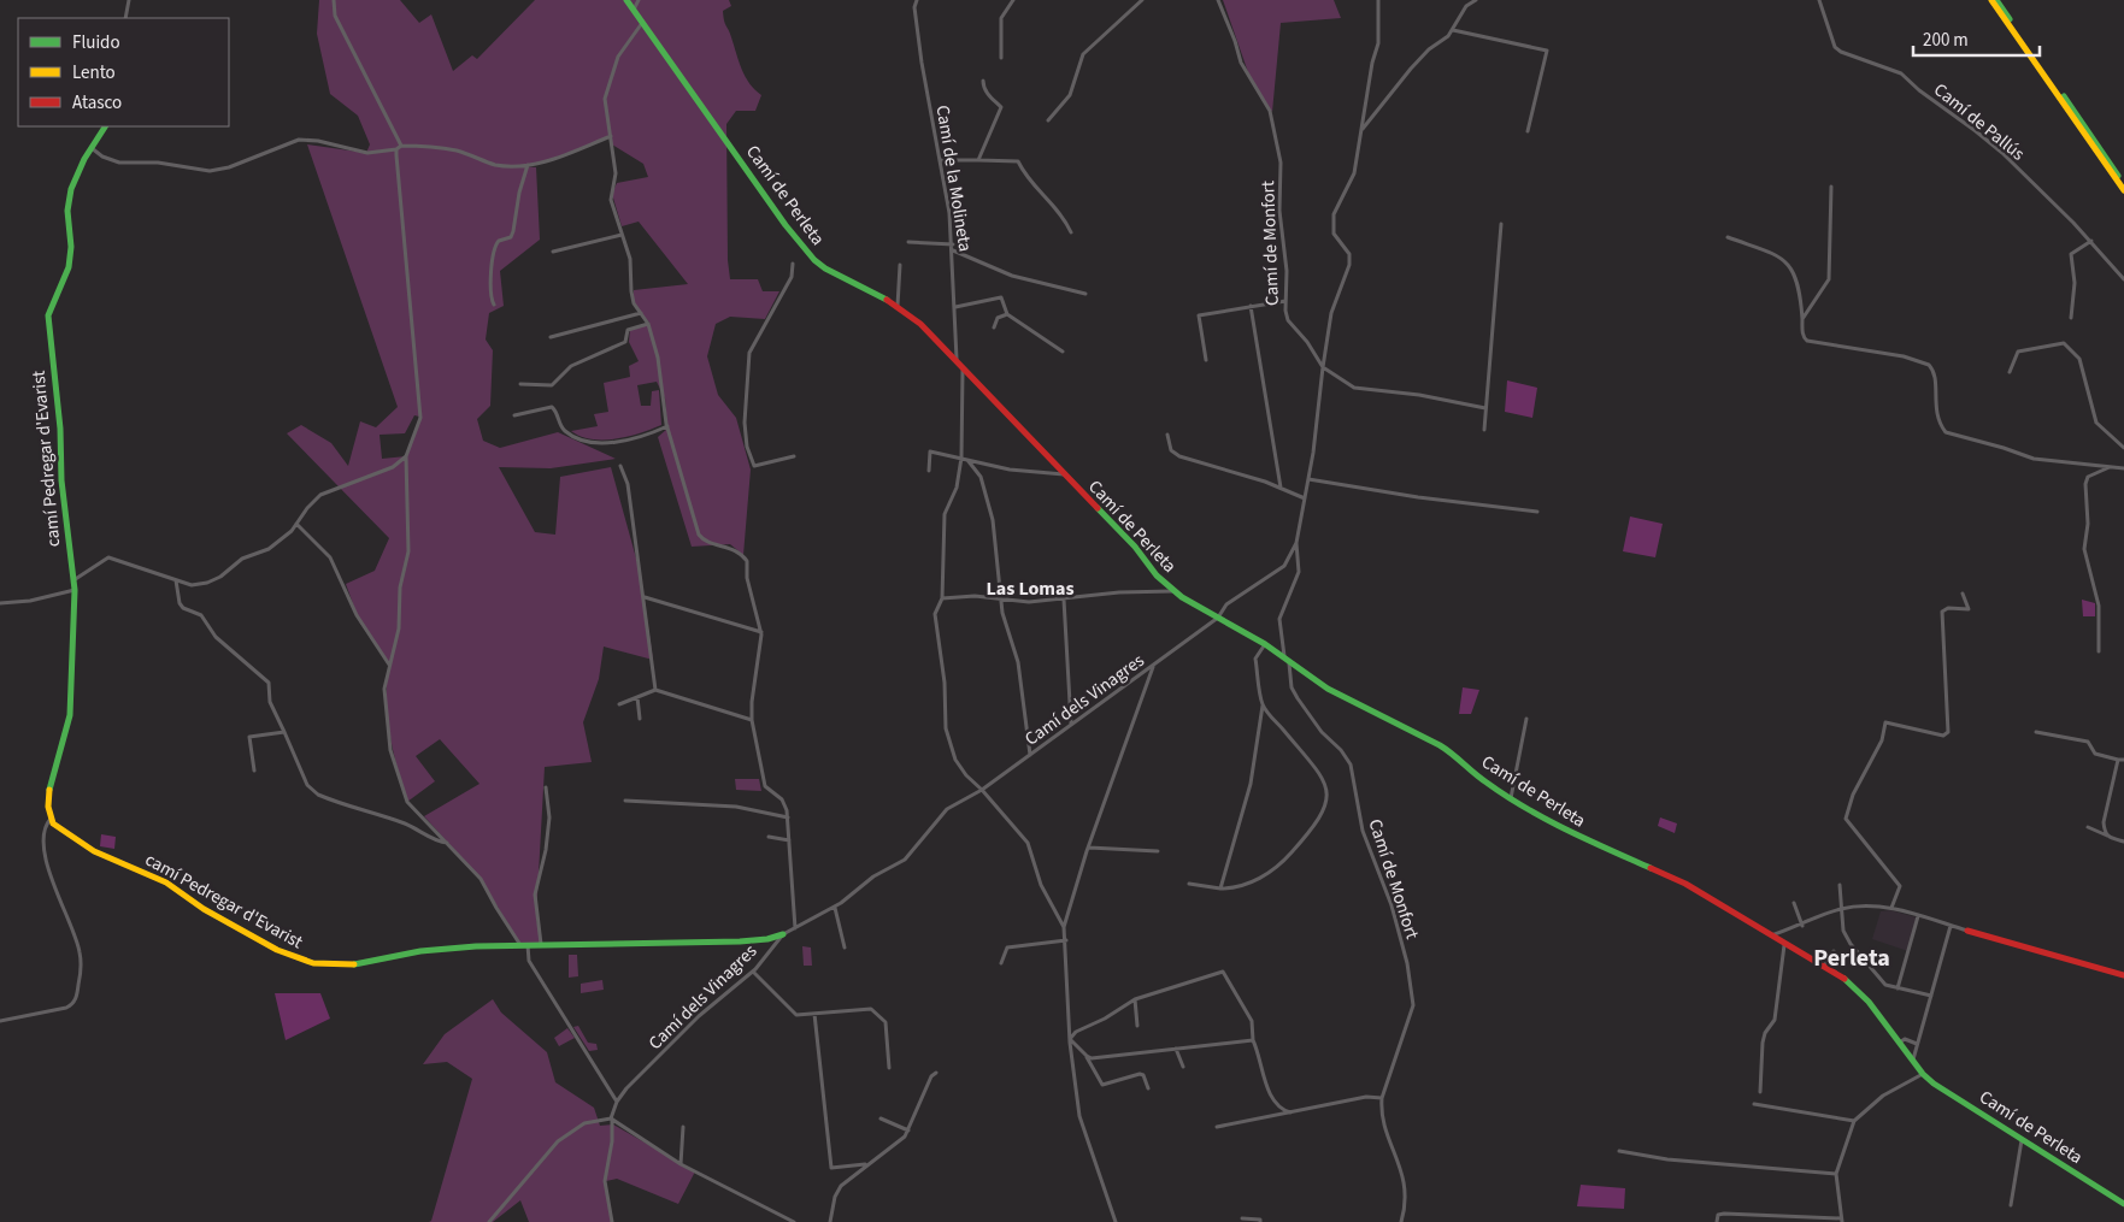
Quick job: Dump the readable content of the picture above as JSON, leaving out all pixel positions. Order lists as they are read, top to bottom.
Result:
{
  "streets": {
    "street": [
      "Camí de Pallús",
      "Camí de la Molineta",
      "Camí de Perleta",
      "Camí de Monfort",
      "camí Pedregar d'Evarist",
      "Camí dels Vinagres"
    ]
  },
  "crossings": [
    ["Camí de la Molineta", "Camí de Perleta"],
    ["Camí de Perleta", "Camí de Monfort"],
    ["Camí de Perleta", "Camí dels Vinagres"],
    ["Camí de Monfort", "Camí dels Vinagres"],
    ["camí Pedregar d'Evarist", "Camí dels Vinagres"]
  ],
  "districts": ["Las Lomas", "Perleta"],
  "legend": ["Fluido", "Lento", "Atasco"],
  "scale_bar": "200 m"
}
